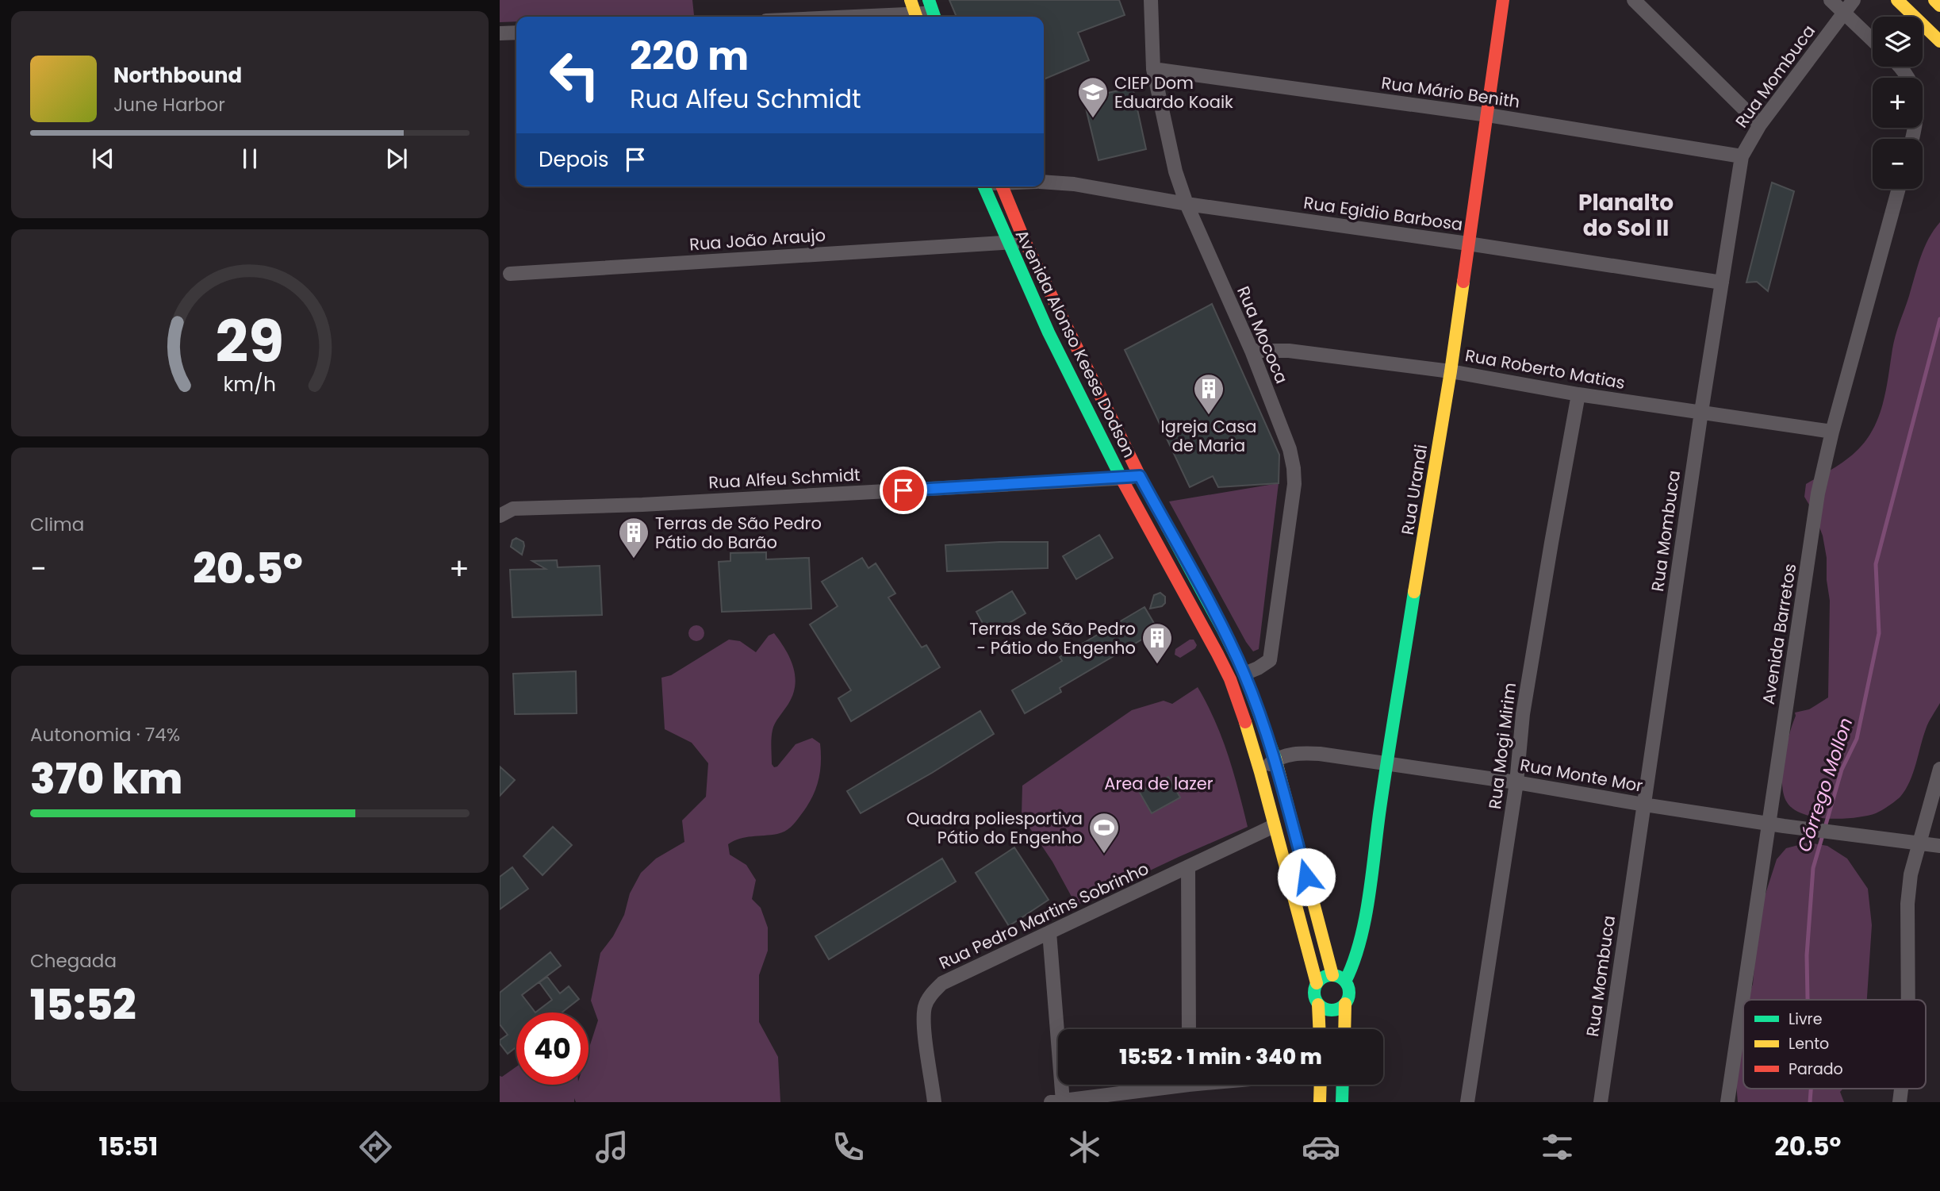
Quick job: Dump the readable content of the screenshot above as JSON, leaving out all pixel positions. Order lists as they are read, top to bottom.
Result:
{
  "streets": {
    "street": [
      "Rua Mombuca",
      "Rua Mário Benith",
      "Rua Egidio Barbosa",
      "Rua João Araujo",
      "Rua Mococa",
      "Avenida Alonso Keese Dodson",
      "Rua Roberto Matias",
      "Rua Alfeu Schmidt",
      "Rua Urandi",
      "Avenida Barretos",
      "Rua Mogi Mirim",
      "Rua Monte Mor",
      "Rua Pedro Martins Sobrinho"
    ]
  },
  "crossings": [
    ["Rua Mombuca", "Rua Mário Benith"],
    ["Rua Mombuca", "Rua Egidio Barbosa"],
    ["Rua Mombuca", "Rua Roberto Matias"],
    ["Rua Mombuca", "Rua Monte Mor"],
    ["Rua Mário Benith", "Rua Mococa"],
    ["Rua Mário Benith", "Rua Urandi"],
    ["Rua Egidio Barbosa", "Rua Mococa"],
    ["Rua Egidio Barbosa", "Rua Urandi"],
    ["Rua João Araujo", "Avenida Alonso Keese Dodson"],
    ["Rua Mococa", "Avenida Alonso Keese Dodson"],
    ["Rua Mococa", "Rua Roberto Matias"],
    ["Avenida Alonso Keese Dodson", "Rua Alfeu Schmidt"],
    ["Avenida Alonso Keese Dodson", "Rua Urandi"],
    ["Avenida Alonso Keese Dodson", "Rua Monte Mor"],
    ["Avenida Alonso Keese Dodson", "Rua Pedro Martins Sobrinho"],
    ["Rua Roberto Matias", "Rua Urandi"],
    ["Rua Roberto Matias", "Avenida Barretos"],
    ["Rua Roberto Matias", "Rua Mogi Mirim"],
    ["Rua Urandi", "Rua Monte Mor"],
    ["Avenida Barretos", "Rua Monte Mor"],
    ["Rua Mogi Mirim", "Rua Monte Mor"]
  ],
  "districts": ["Planalto do Sol II"],
  "water": ["Córrego Mollon"],
  "parks": ["Area de lazer"],
  "places": {
    "school or university": ["CIEP Dom Eduardo Koaik"],
    "building": ["Igreja Casa de Maria", "Terras de São Pedro Pátio do Barão", "Terras de São Pedro - Pátio do Engenho"],
    "sports": ["Quadra poliesportiva Pátio do Engenho"]
  },
  "legend": ["Livre", "Lento", "Parado"],
  "page": {
    "map_buttons": ["+", "−"],
    "turn": ["220 m", "Rua Alfeu Schmidt"],
    "song": ["Northbound", "June Harbor"],
    "then": "Depois",
    "tile": [
      "Clima",
      ["Autonomia · 74%", "370 km"],
      ["Chegada", "15:52"]
    ],
    "heat": ["−", "20.5°", "+"],
    "limit": "40",
    "trip": "15:52 · 1 min · 340 m",
    "tabs": ["15:51", "20.5°"],
    "gauge": ["29", "km/h"]
  }
}
